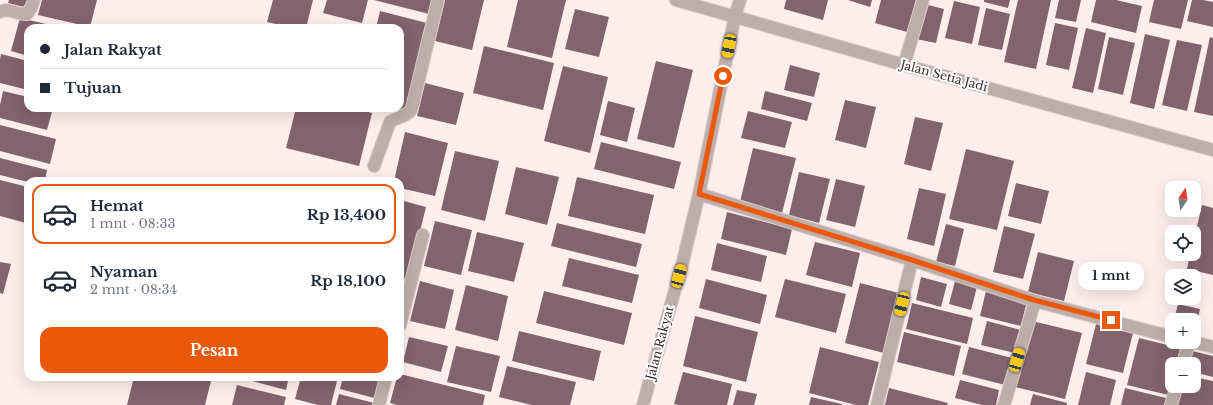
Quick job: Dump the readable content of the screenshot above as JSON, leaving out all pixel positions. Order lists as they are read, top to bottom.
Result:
{
  "streets": {
    "street": ["Jalan Setia Jadi", "Jalan Rakyat"]
  },
  "crossings": [
    ["Jalan Setia Jadi", "Jalan Rakyat"]
  ],
  "north": "top",
  "page": {
    "banner": ["Jalan Rakyat", "Tujuan"],
    "map_buttons": ["+", "−"],
    "list": [
      {
        "name": "Hemat",
        "note": "1 mnt · 08:33",
        "value": "Rp 13,400"
      },
      {
        "name": "Nyaman",
        "note": "2 mnt · 08:34",
        "value": "Rp 18,100"
      }
    ],
    "bubble": "1 mnt",
    "buttons": "Pesan"
  }
}
